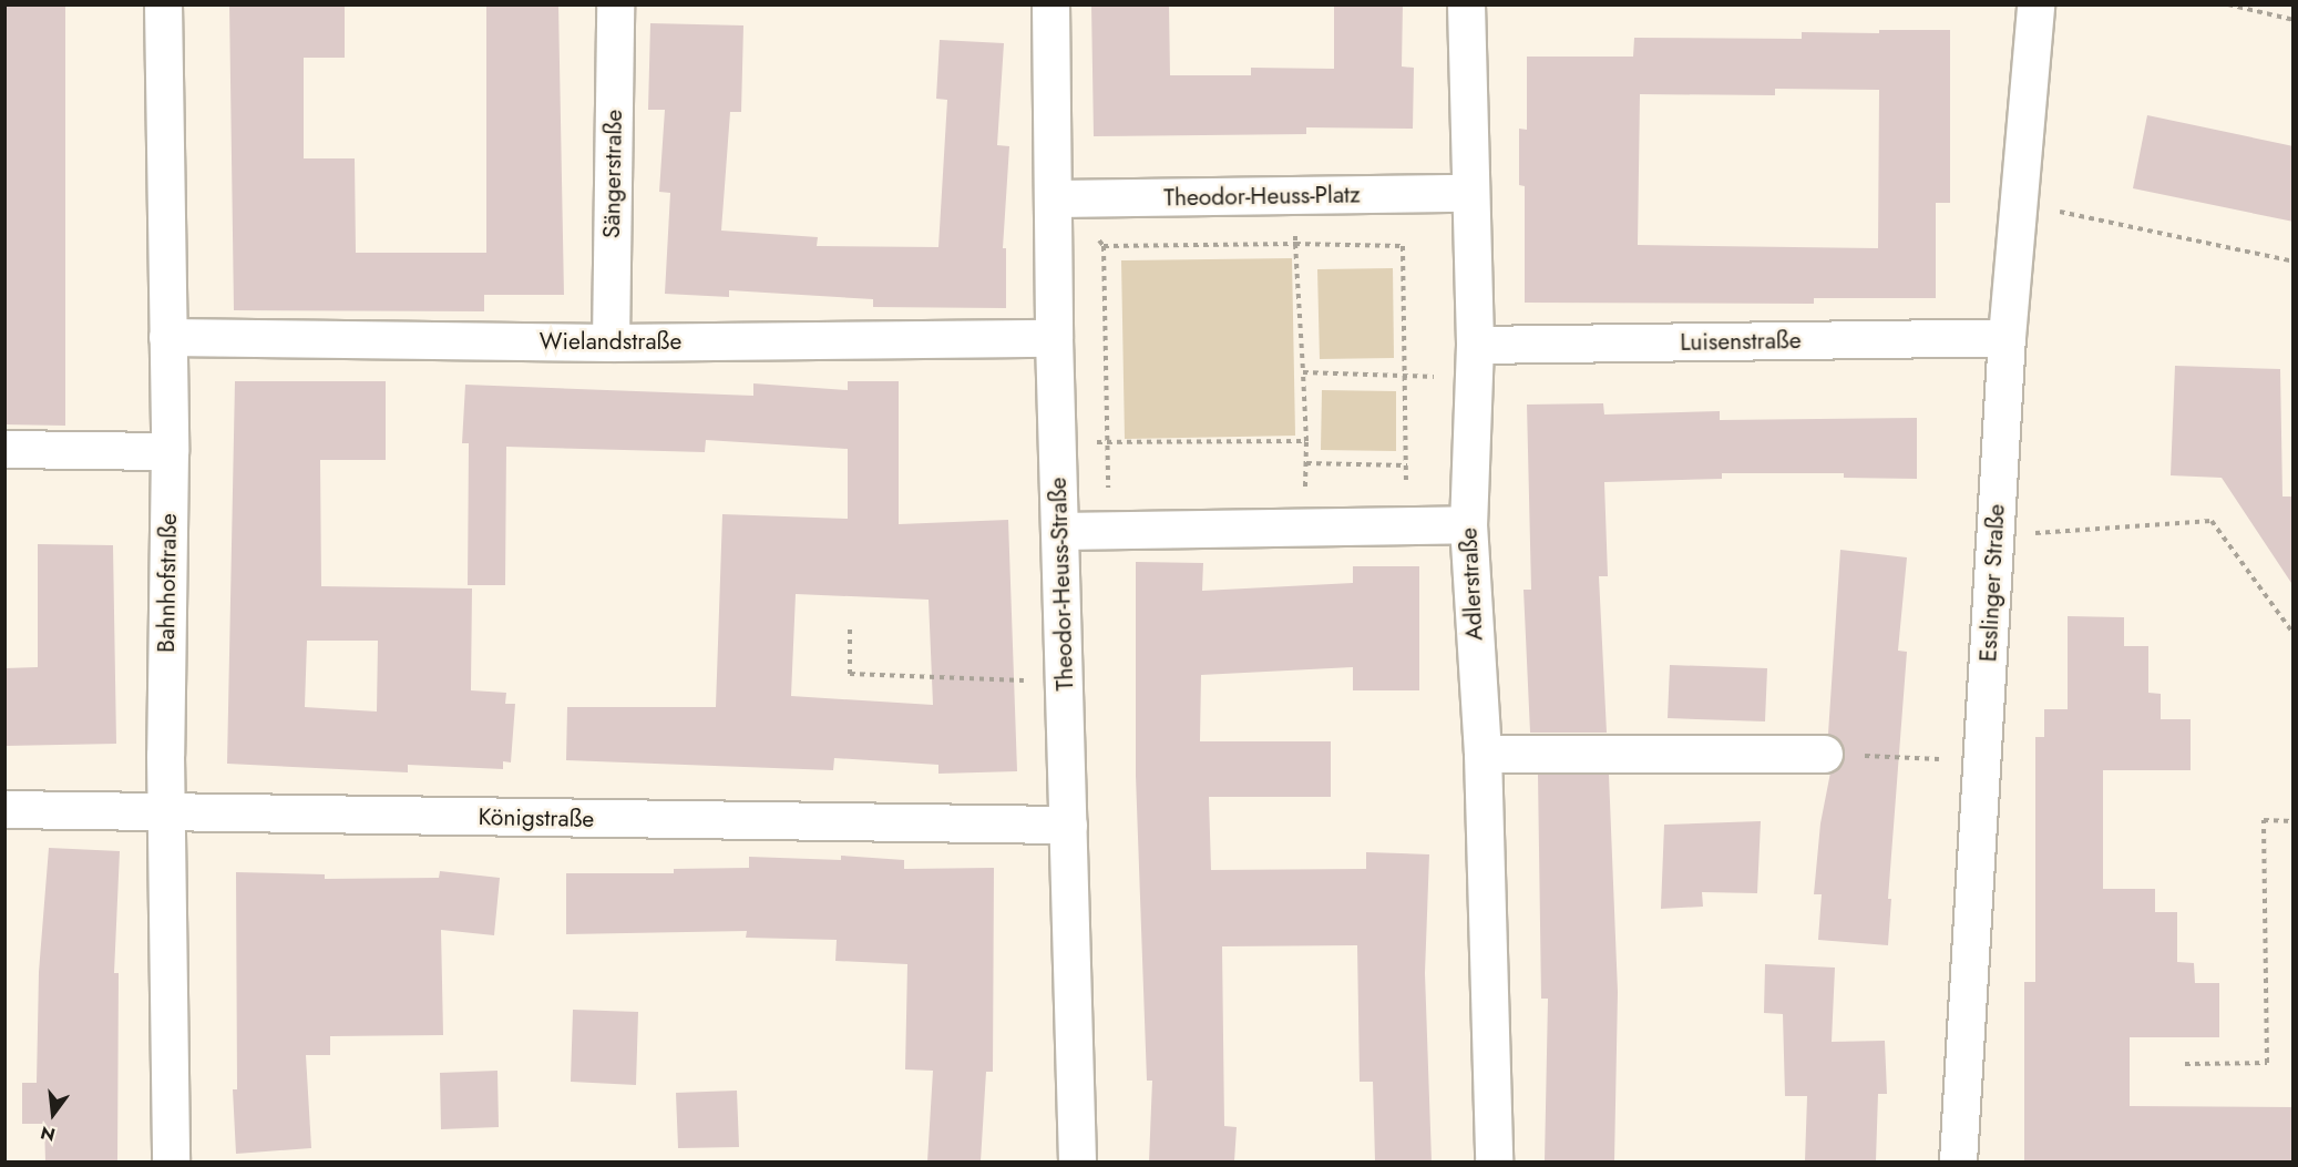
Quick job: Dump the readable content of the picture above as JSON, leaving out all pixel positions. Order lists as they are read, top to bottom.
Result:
{
  "streets": {
    "street": [
      "Sängerstraße",
      "Theodor-Heuss-Platz",
      "Wielandstraße",
      "Luisenstraße",
      "Bahnhofstraße",
      "Esslinger Straße",
      "Theodor-Heuss-Straße",
      "Adlerstraße",
      "Königstraße"
    ]
  },
  "crossings": [
    ["Sängerstraße", "Wielandstraße"],
    ["Theodor-Heuss-Platz", "Theodor-Heuss-Straße"],
    ["Theodor-Heuss-Platz", "Adlerstraße"],
    ["Wielandstraße", "Bahnhofstraße"],
    ["Wielandstraße", "Theodor-Heuss-Straße"],
    ["Luisenstraße", "Esslinger Straße"],
    ["Luisenstraße", "Adlerstraße"],
    ["Bahnhofstraße", "Königstraße"],
    ["Theodor-Heuss-Straße", "Königstraße"]
  ],
  "north": "bottom"
}
